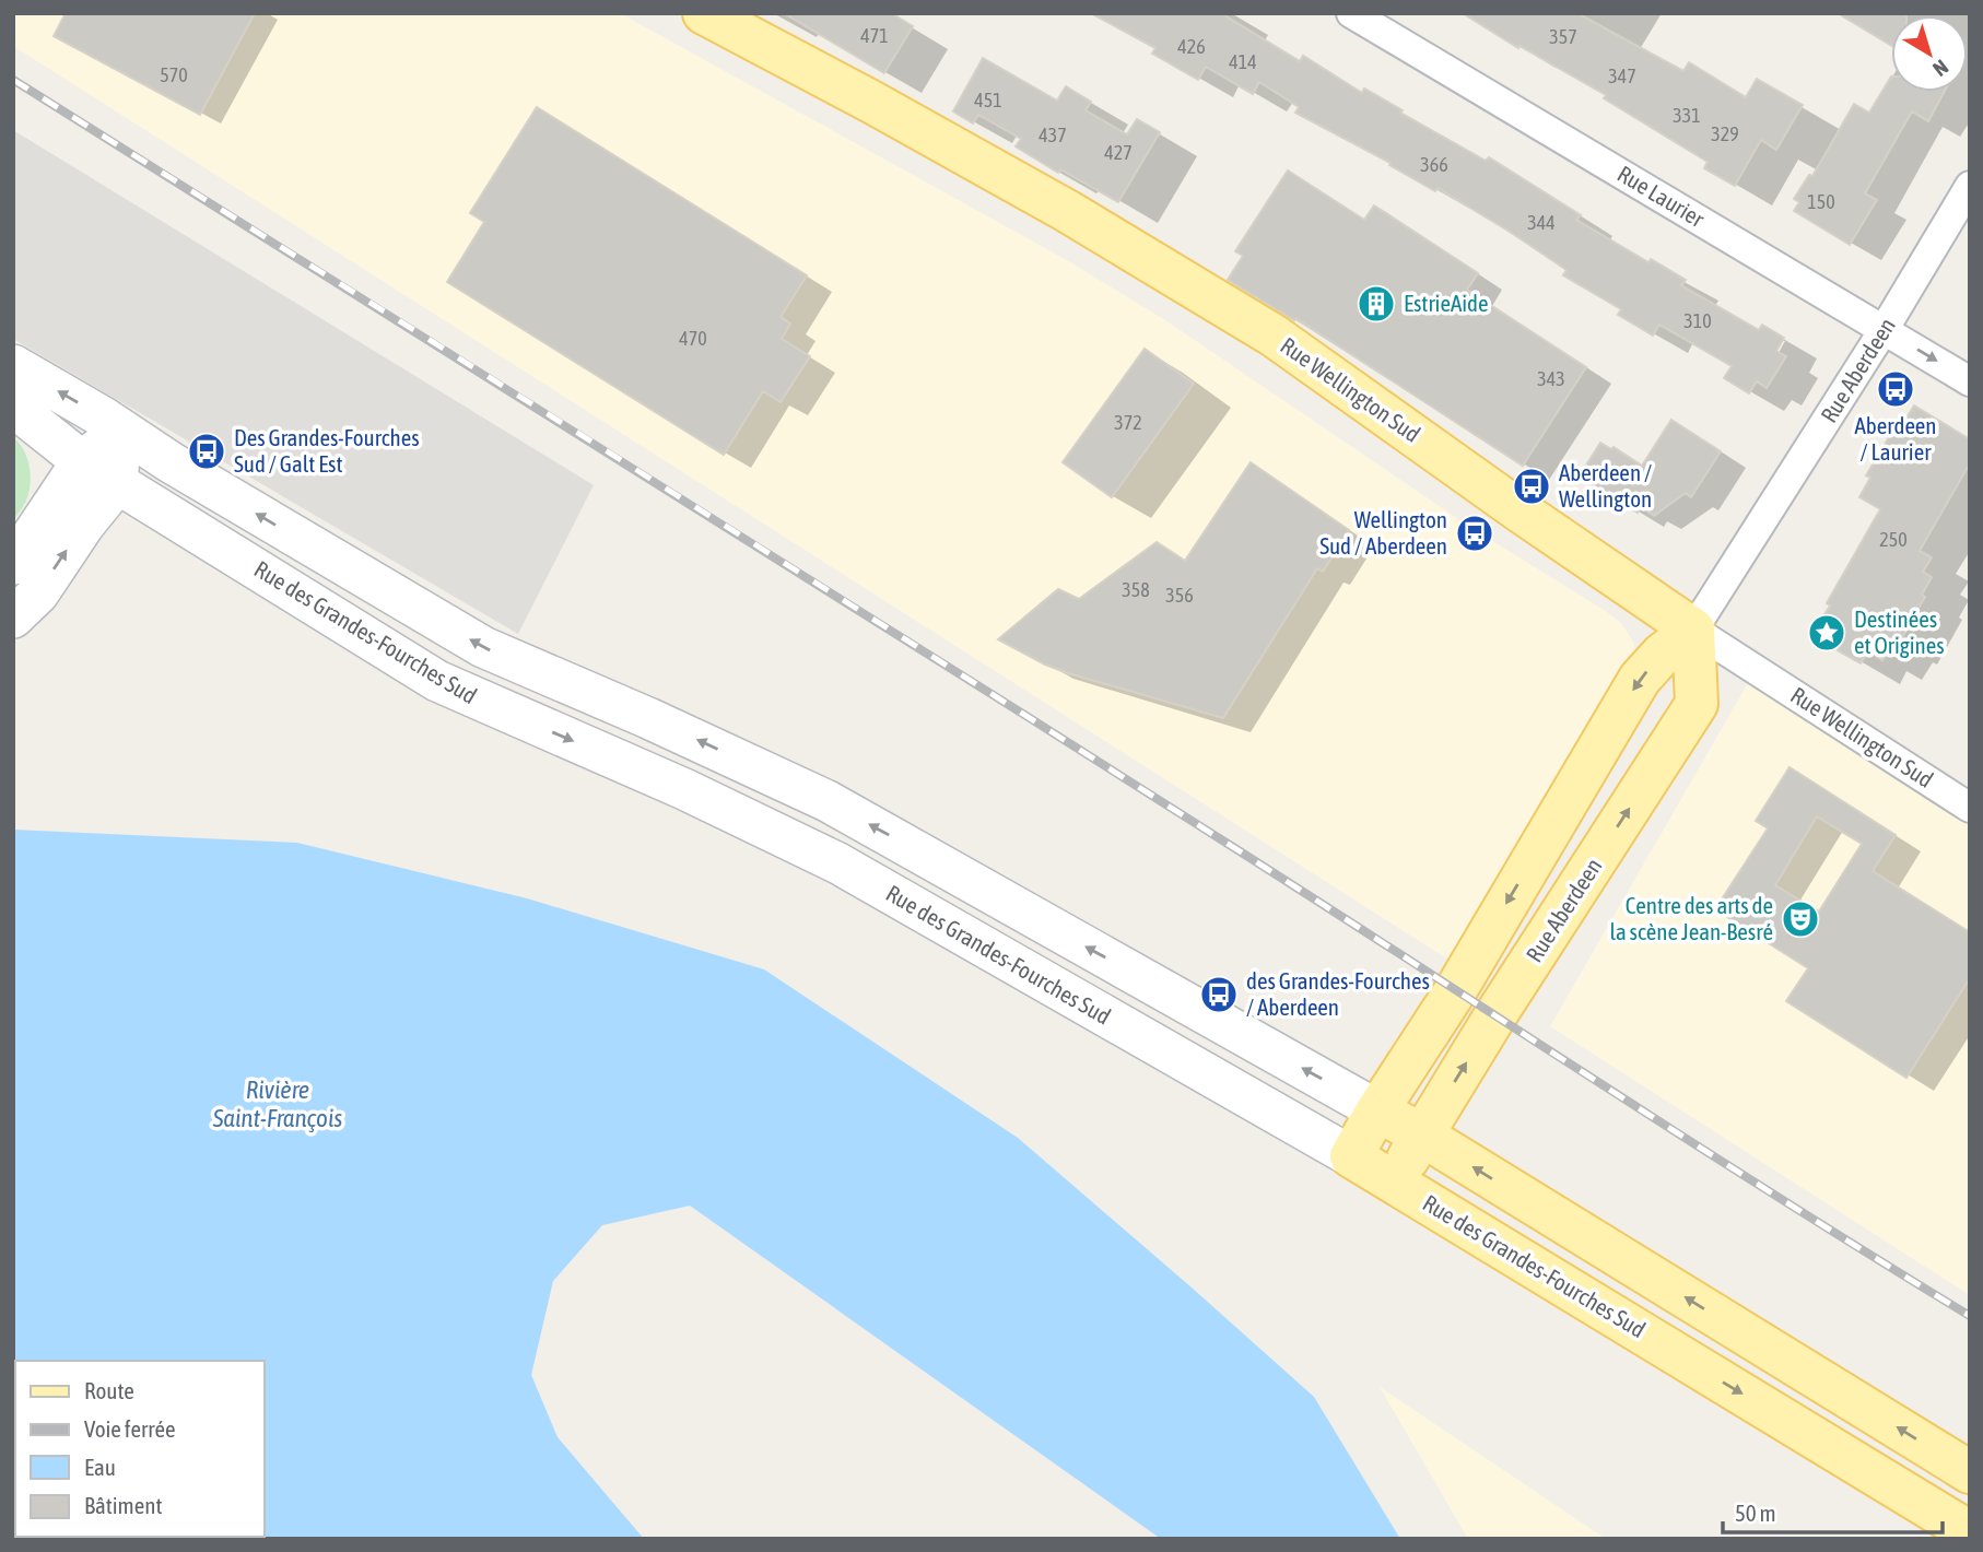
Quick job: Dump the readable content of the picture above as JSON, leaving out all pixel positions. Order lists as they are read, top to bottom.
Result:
{
  "streets": {
    "main road": ["Rue Aberdeen", "Rue Wellington Sud", "Rue des Grandes-Fourches Sud"],
    "street": ["Rue Laurier"]
  },
  "crossings": [
    ["Rue Laurier", "Rue Aberdeen"],
    ["Rue Aberdeen", "Rue Wellington Sud"],
    ["Rue Aberdeen", "Rue des Grandes-Fourches Sud"]
  ],
  "water": ["Rivière Saint-François"],
  "places": {
    "building": ["EstrieAide"],
    "bus stop": [
      "Aberdeen / Laurier",
      "Des Grandes-Fourches Sud / Galt Est",
      "Aberdeen / Wellington",
      "Wellington Sud / Aberdeen",
      "des Grandes-Fourches / Aberdeen"
    ],
    "place": ["Destinées et Origines"],
    "theatre": ["Centre des arts de la scène Jean-Besré"]
  },
  "house_numbers": [
    "471",
    "357",
    "426",
    "414",
    "570",
    "347",
    "451",
    "331",
    "329",
    "437",
    "427",
    "366",
    "150",
    "344",
    "310",
    "470",
    "343",
    "372",
    "250",
    "358",
    "356"
  ],
  "legend": [
    "Route",
    "Voie ferrée",
    "Eau",
    "Bâtiment"
  ],
  "scale_bar": "50 m",
  "north": "bottom right"
}
